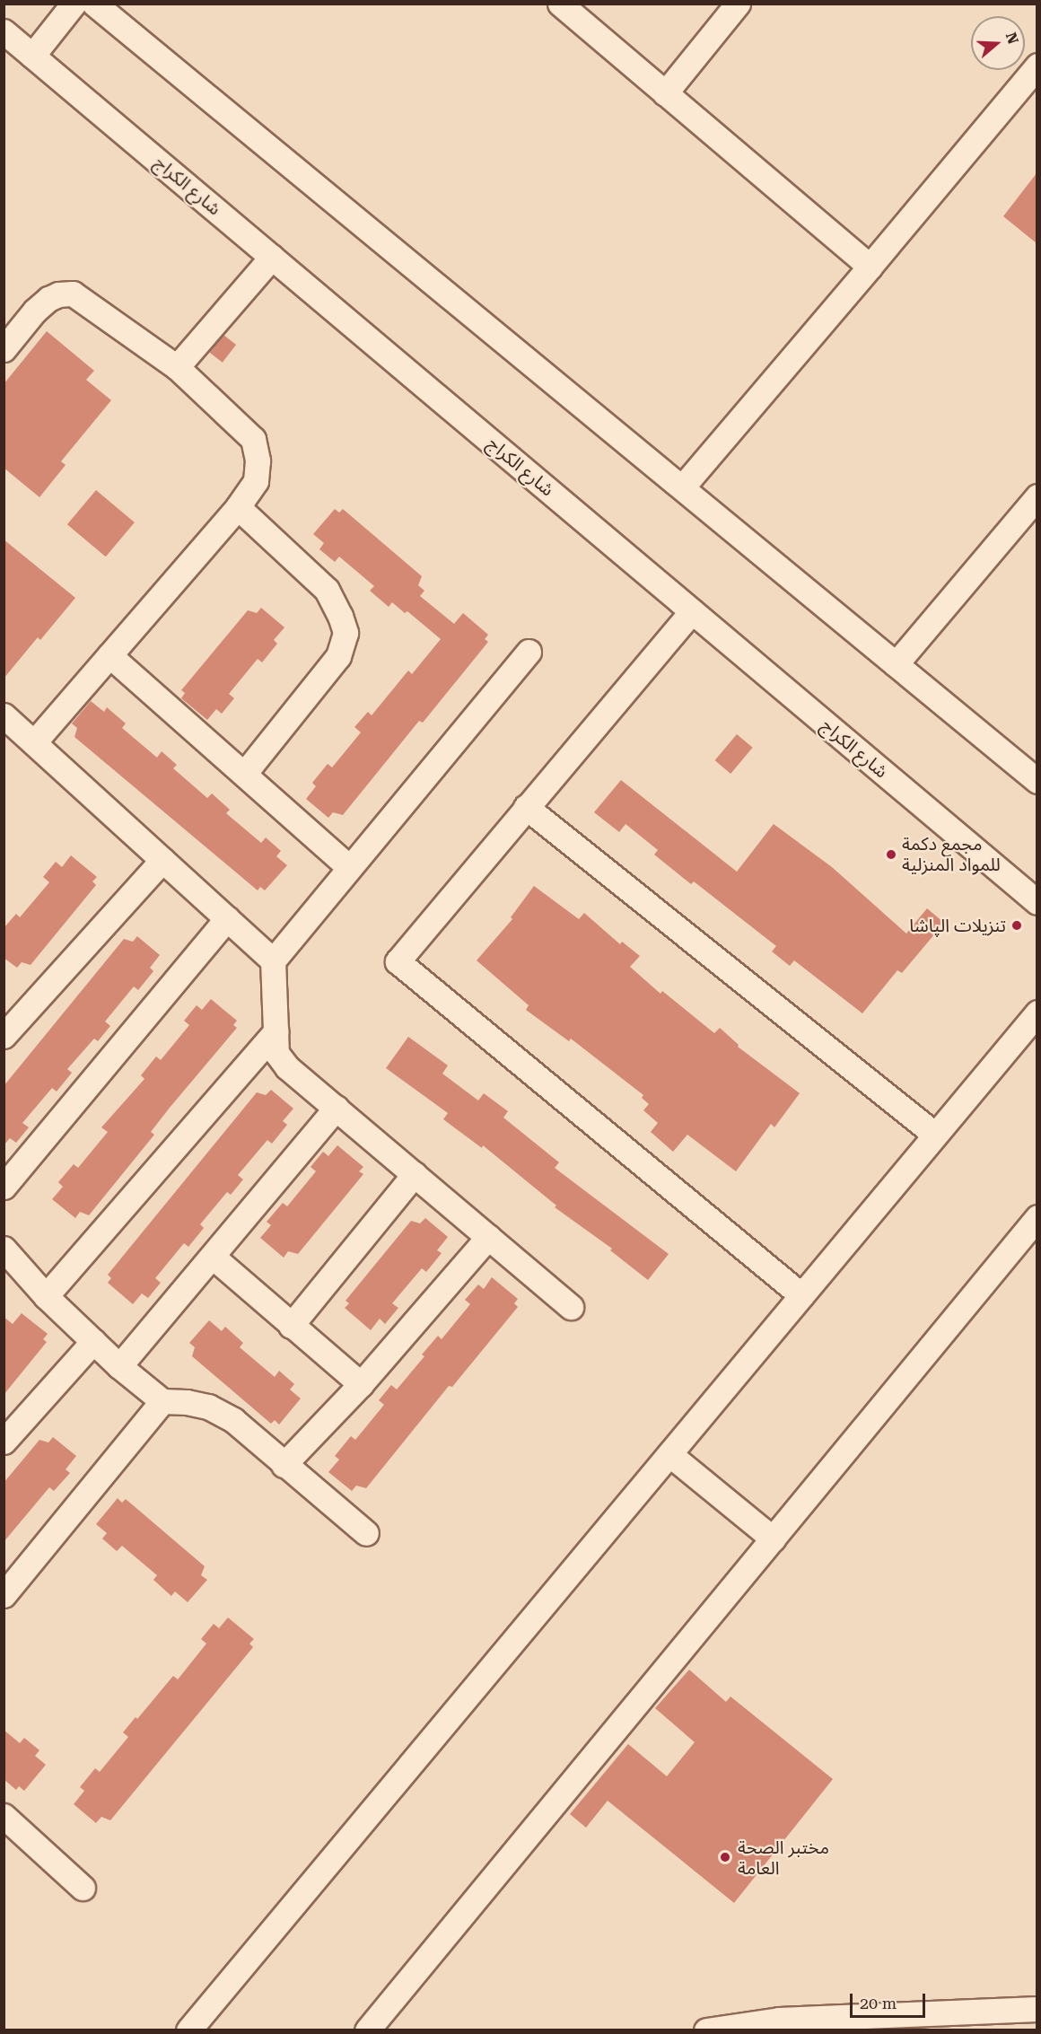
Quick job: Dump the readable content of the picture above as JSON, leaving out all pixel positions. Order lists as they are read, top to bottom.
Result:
{
  "streets": {
    "street": ["شارع الكراج"]
  },
  "places": ["مجمع دكمة للمواد المنزلية", "تنزيلات الپاشا", "مختبر الصحة العامة"],
  "scale_bar": "20 m",
  "north": "right"
}
